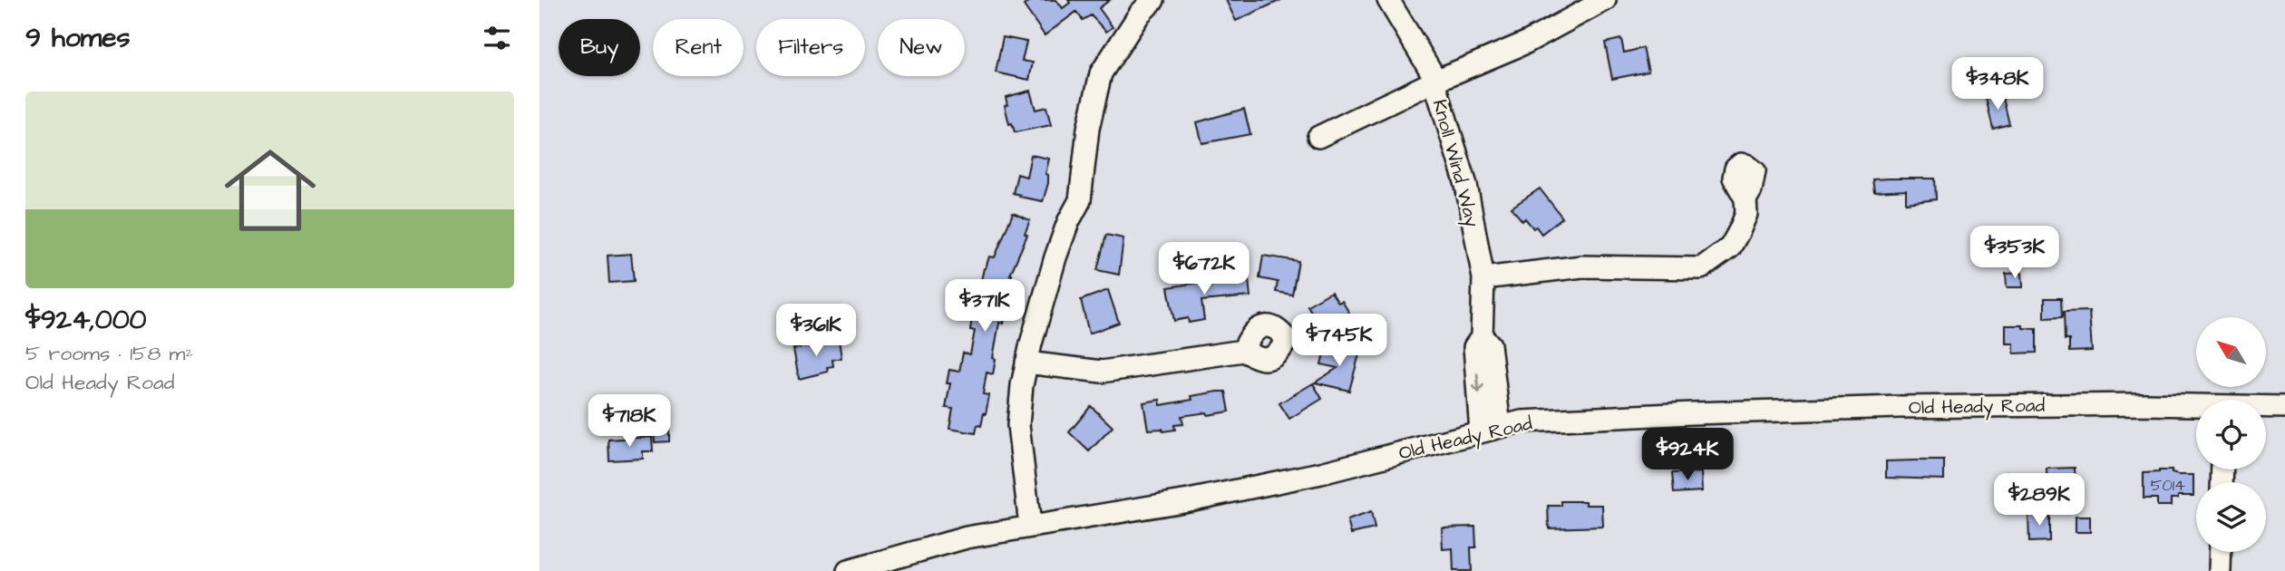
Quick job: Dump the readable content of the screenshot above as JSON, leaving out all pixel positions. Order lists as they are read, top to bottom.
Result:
{
  "streets": {
    "street": ["Knoll Wind Way", "Old Heady Road"]
  },
  "crossings": [
    ["Knoll Wind Way", "Old Heady Road"]
  ],
  "house_numbers": ["5014"],
  "north": "top left",
  "page": {
    "heading": "9 homes",
    "chip": [
      "Buy",
      "Rent",
      "Filters",
      "New"
    ],
    "price": [
      "$348K",
      "$353K",
      "$672K",
      "$371K",
      "$361K",
      "$745K",
      "$718K",
      "$924K",
      "$289K"
    ],
    "list": [
      {
        "name": "$924,000",
        "note": "5 rooms · 158 m² · Old Heady Road"
      }
    ]
  }
}
